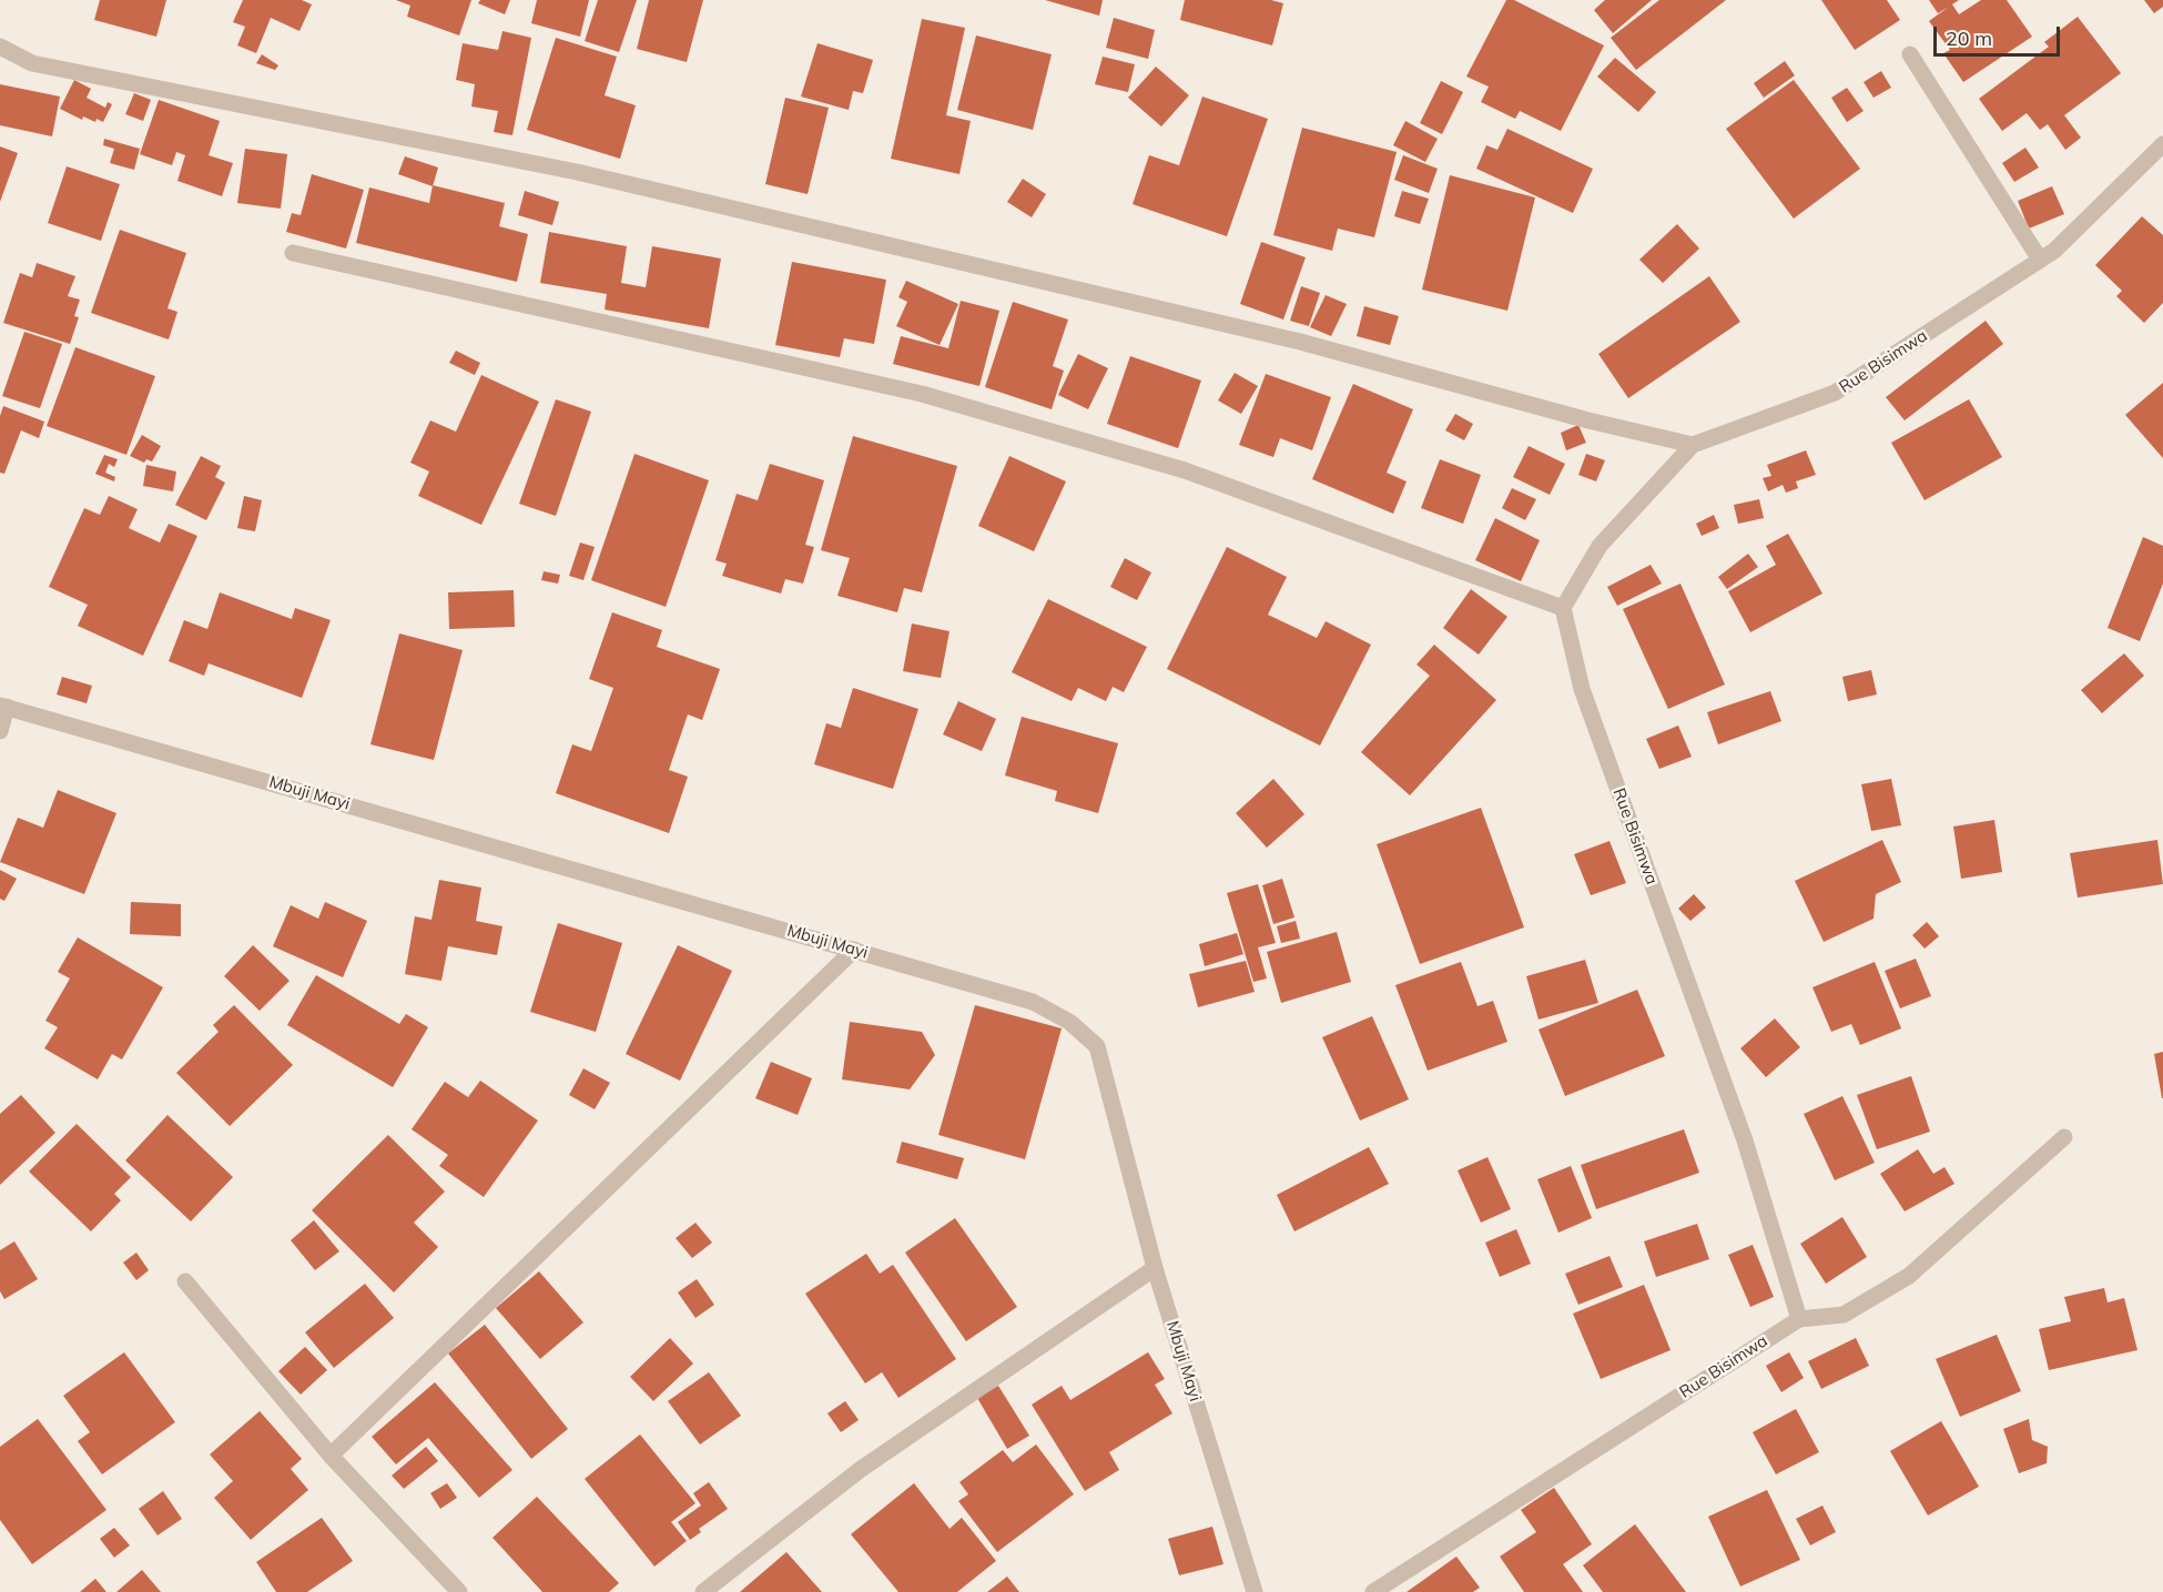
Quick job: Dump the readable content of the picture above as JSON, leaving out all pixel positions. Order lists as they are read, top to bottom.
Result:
{
  "streets": {
    "street": ["Rue Bisimwa", "Mbuji Mayi"]
  },
  "scale_bar": "20 m"
}
